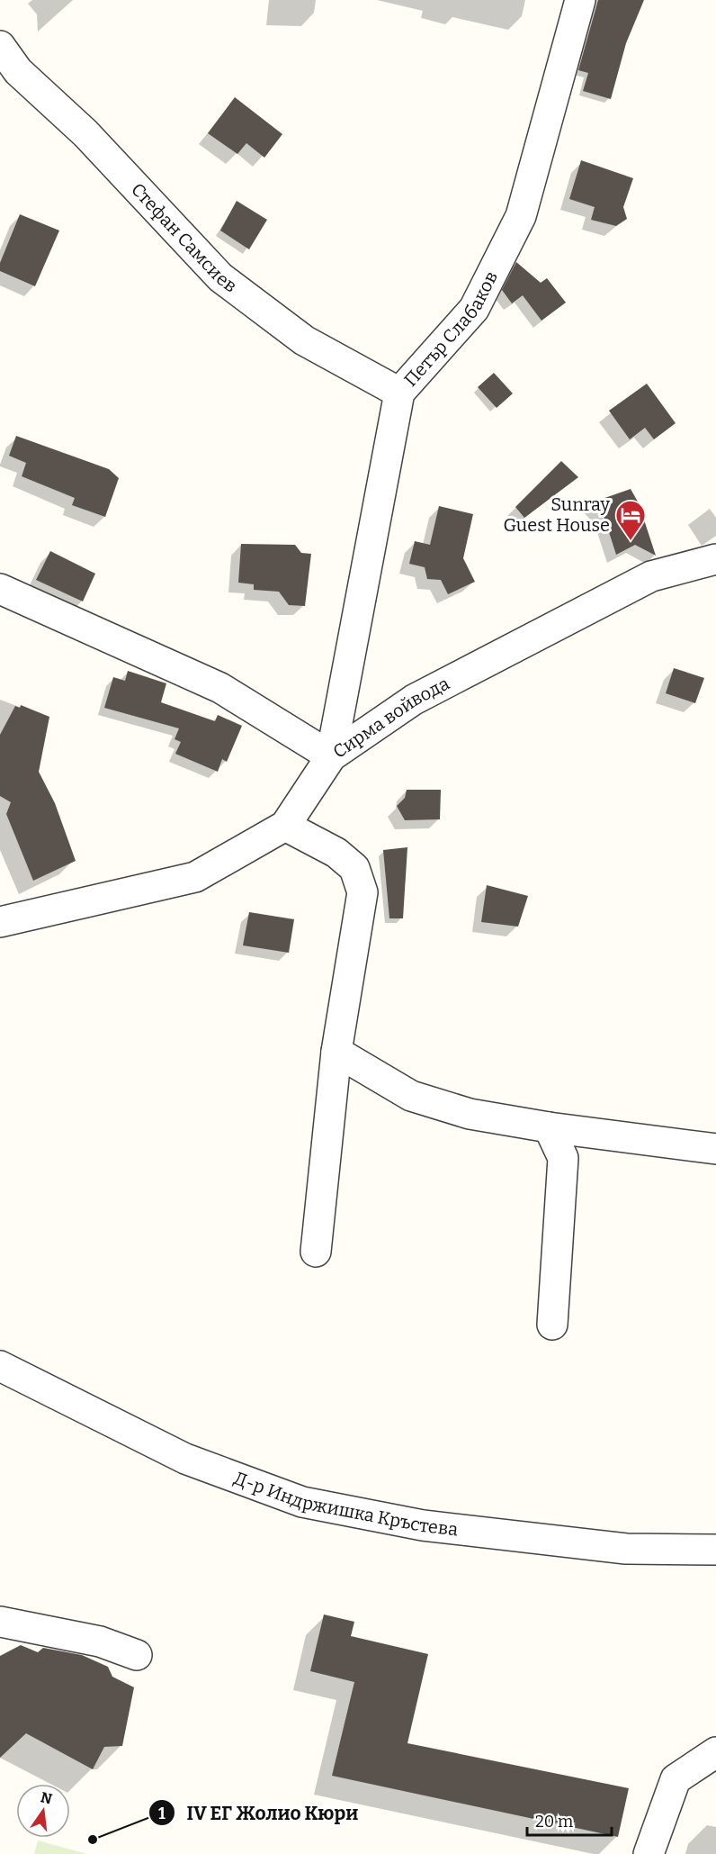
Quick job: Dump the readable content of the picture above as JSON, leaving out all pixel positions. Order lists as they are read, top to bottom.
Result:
{
  "streets": {
    "street": [
      "Стефан Самсиев",
      "Петър Слабаков",
      "Сирма войвода",
      "Д-р Индржишка Кръстева"
    ]
  },
  "crossings": [
    ["Стефан Самсиев", "Петър Слабаков"],
    ["Петър Слабаков", "Сирма войвода"]
  ],
  "places": {
    "hotel": ["Sunray Guest House"],
    "other": ["IV ЕГ Жолио Кюри"]
  },
  "scale_bar": "20 m",
  "north": "top"
}
